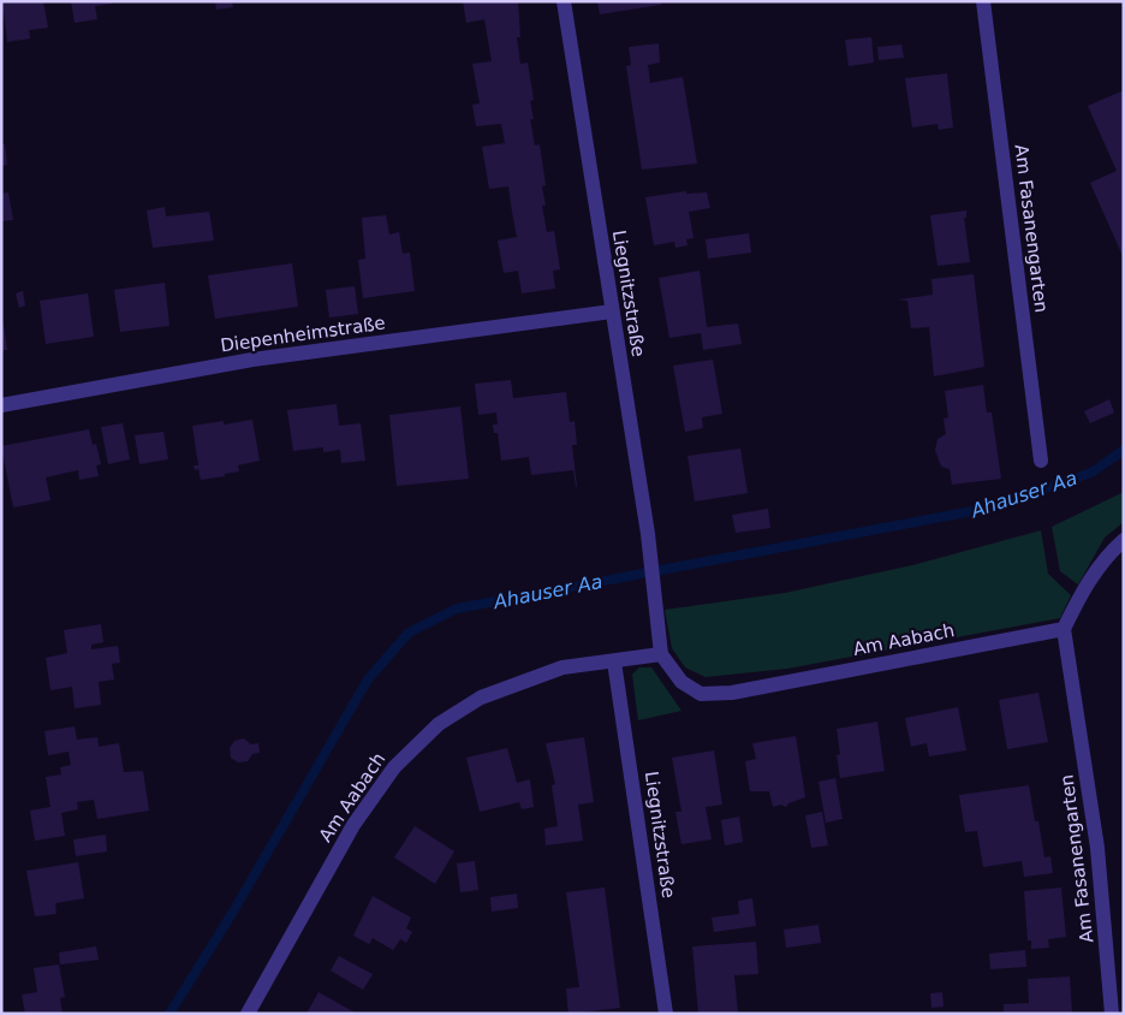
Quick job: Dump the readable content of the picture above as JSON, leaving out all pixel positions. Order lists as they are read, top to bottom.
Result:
{
  "streets": {
    "street": [
      "Am Fasanengarten",
      "Liegnitzstraße",
      "Diepenheimstraße",
      "Am Aabach"
    ]
  },
  "crossings": [
    ["Am Fasanengarten", "Am Aabach"],
    ["Liegnitzstraße", "Diepenheimstraße"],
    ["Liegnitzstraße", "Am Aabach"]
  ],
  "water": ["Ahauser Aa"]
}
